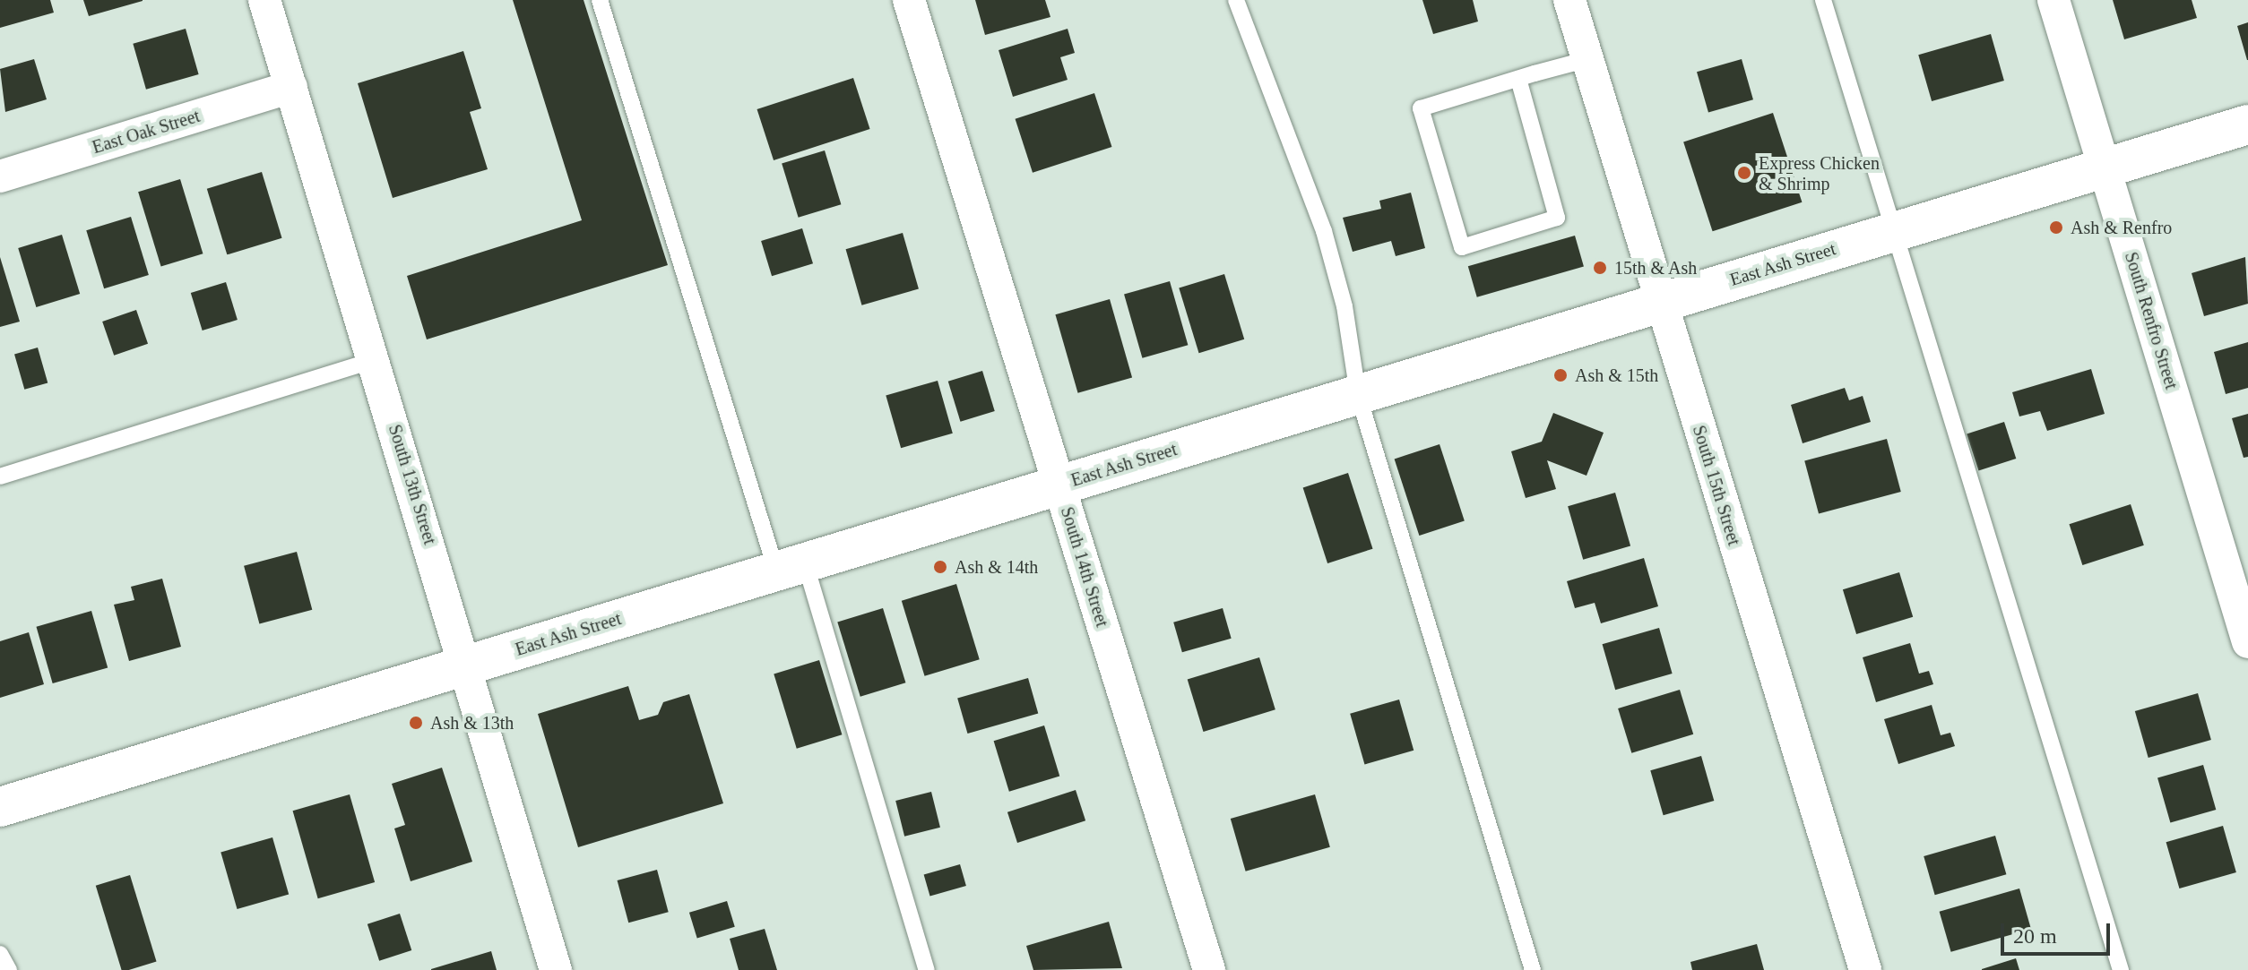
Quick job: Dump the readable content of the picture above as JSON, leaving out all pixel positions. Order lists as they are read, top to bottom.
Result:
{
  "streets": {
    "street": [
      "East Oak Street",
      "East Ash Street",
      "South Renfro Street",
      "South 13th Street",
      "South 15th Street",
      "South 14th Street"
    ]
  },
  "crossings": [
    ["East Oak Street", "South 13th Street"],
    ["East Ash Street", "South Renfro Street"],
    ["East Ash Street", "South 13th Street"],
    ["East Ash Street", "South 15th Street"],
    ["East Ash Street", "South 14th Street"]
  ],
  "places": [
    "Express Chicken & Shrimp",
    "Ash & Renfro",
    "15th & Ash",
    "Ash & 15th",
    "Ash & 14th",
    "Ash & 13th"
  ],
  "scale_bar": "20 m"
}
